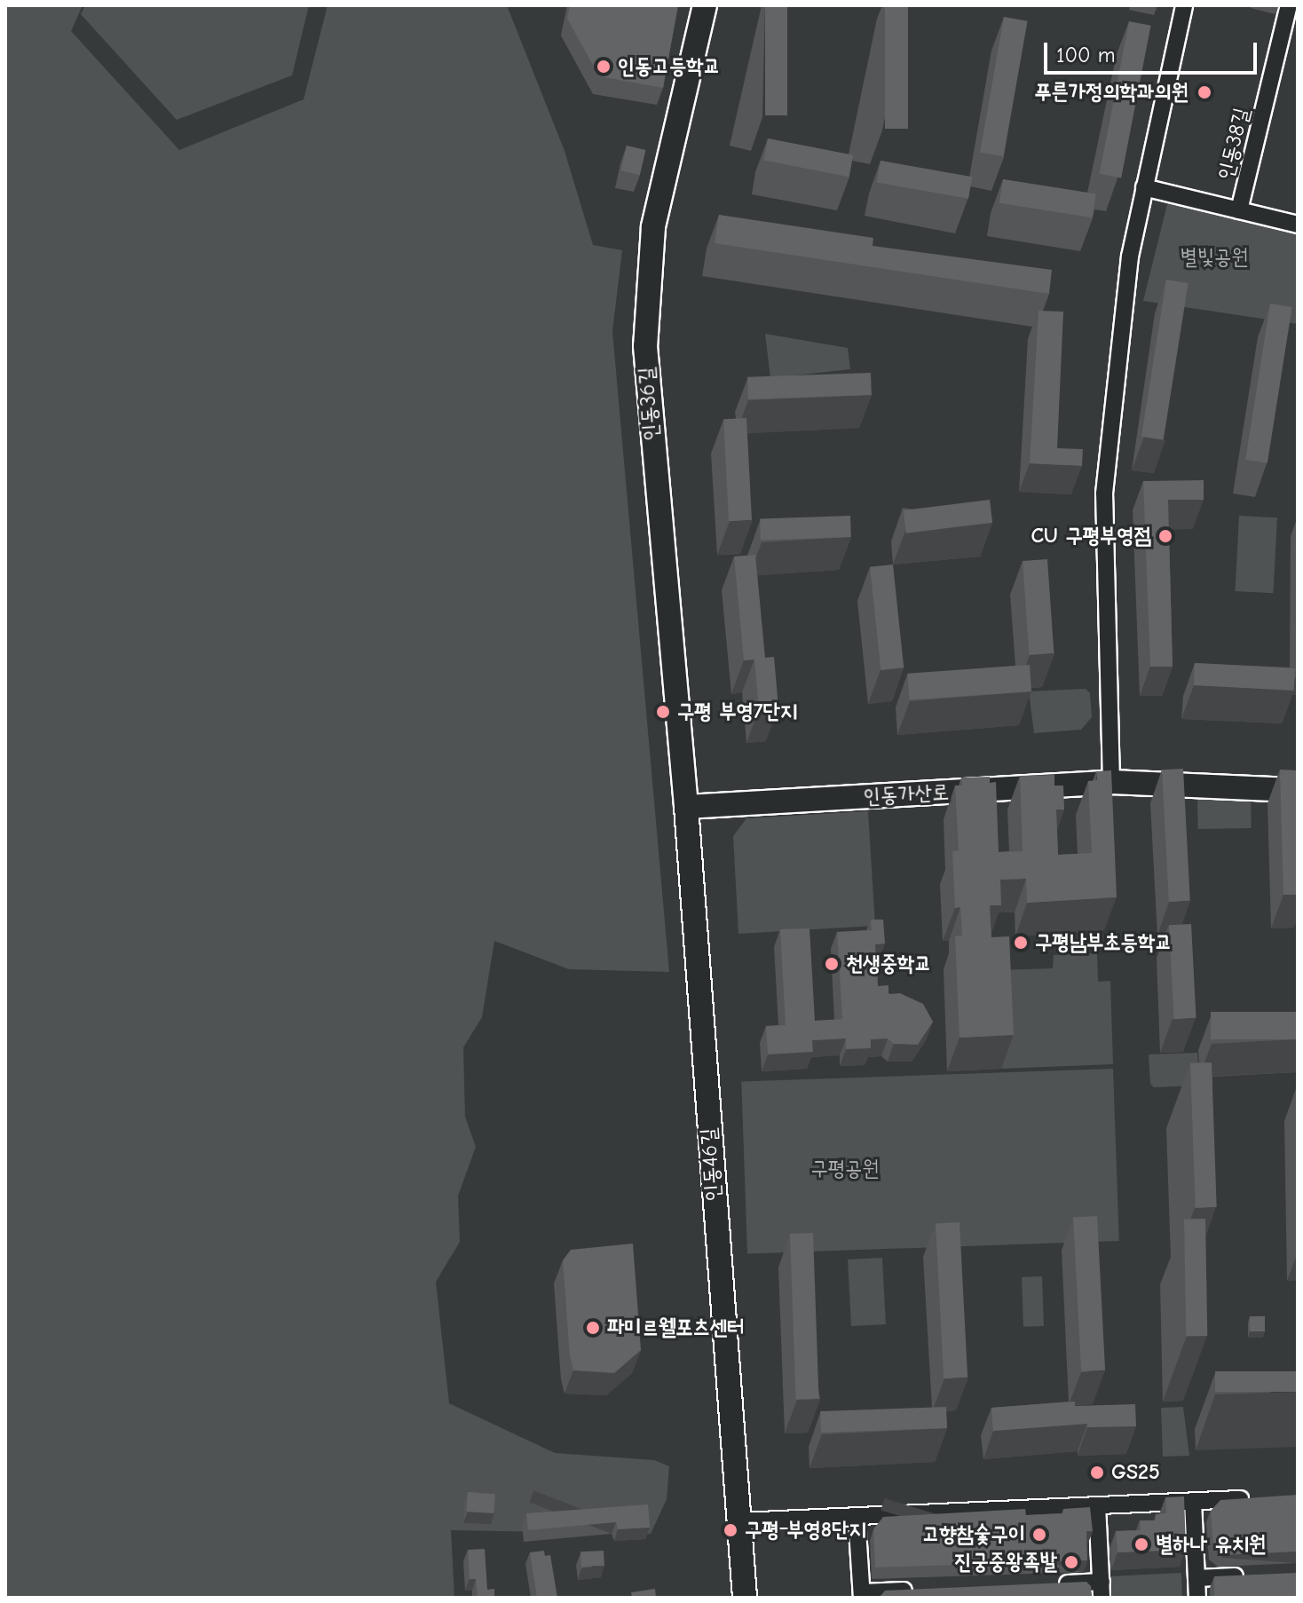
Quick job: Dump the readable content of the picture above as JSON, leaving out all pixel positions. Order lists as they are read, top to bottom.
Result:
{
  "streets": {
    "street": [
      "인동38길",
      "인동36길",
      "인동가산로",
      "인동46길"
    ]
  },
  "crossings": [
    ["인동36길", "인동가산로"],
    ["인동36길", "인동46길"],
    ["인동가산로", "인동46길"]
  ],
  "parks": ["별빛공원", "구평공원"],
  "places": [
    "인동고등학교",
    "푸른가정의학과의원",
    "CU 구평부영점",
    "구평 부영7단지",
    "구평남부초등학교",
    "천생중학교",
    "파미르웰포츠센터",
    "GS25",
    "구평 부영8단지",
    "고향참숯구이",
    "별하나 유치원",
    "진궁중왕족발"
  ],
  "scale_bar": "100 m"
}
